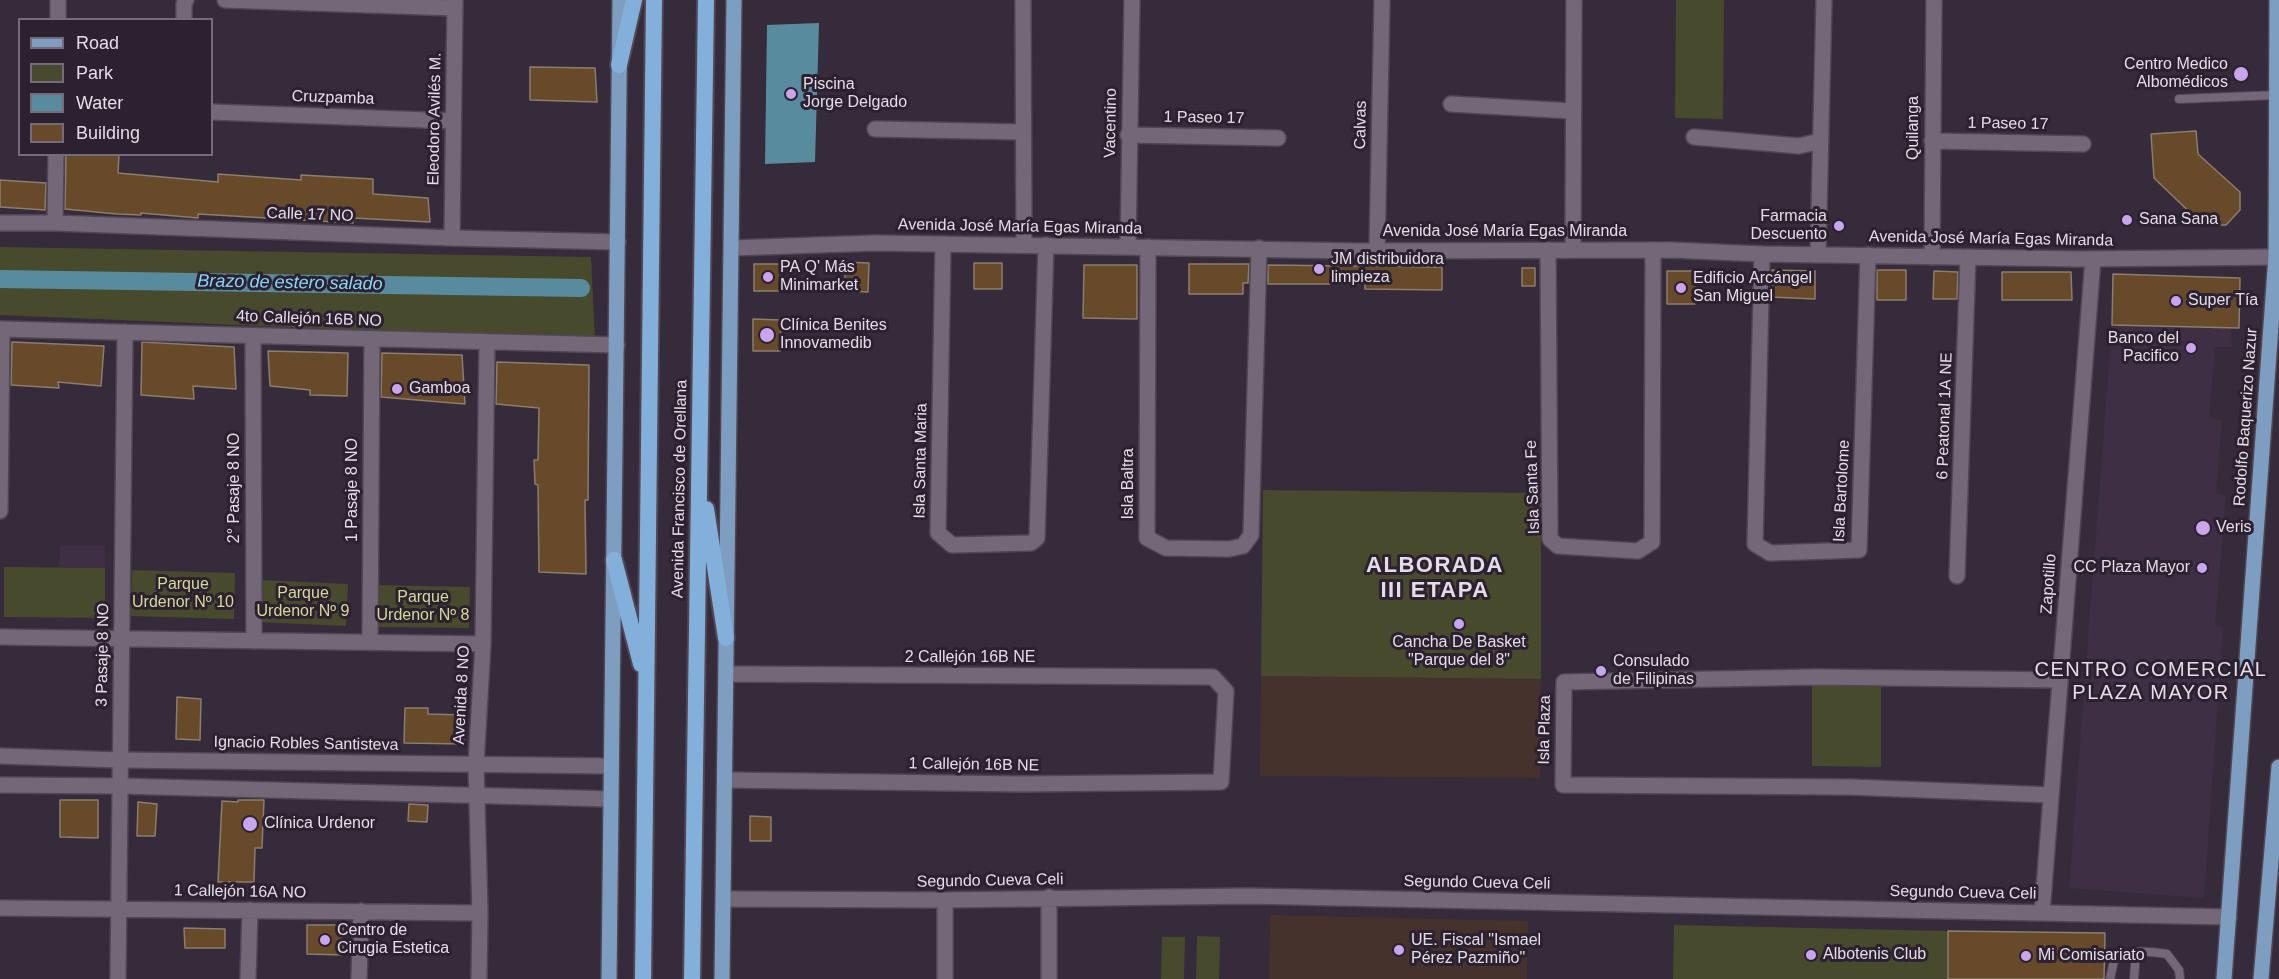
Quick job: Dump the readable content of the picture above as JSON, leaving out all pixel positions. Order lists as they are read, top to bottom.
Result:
{
  "streets": {
    "highway": ["Avenida Francisco de Orellana"],
    "main road": ["Rodolfo Baquerizo Nazur"],
    "street": [
      "Cruzpamba",
      "1 Paseo 17",
      "Eleodoro Avilés M.",
      "Vacentino",
      "Calvas",
      "Quilanga",
      "Calle 17 NO",
      "Avenida José María Egas Miranda",
      "4to Callejón 16B NO",
      "6 Peatonal 1A NE",
      "Isla Santa Maria",
      "Isla Baltra",
      "Isla Santa Fe",
      "2° Pasaje 8 NO",
      "1 Pasaje 8 NO",
      "Isla Bartolome",
      "Zapotillo",
      "3 Pasaje 8 NO",
      "2 Callejón 16B NE",
      "Avenida 8 NO",
      "Isla Plaza",
      "Ignacio Robles Santisteva",
      "1 Callejón 16B NE",
      "Segundo Cueva Celi",
      "1 Callejón 16A NO"
    ]
  },
  "crossings": [
    ["Cruzpamba", "Eleodoro Avilés M."],
    ["1 Paseo 17", "Vacentino"],
    ["1 Paseo 17", "Quilanga"],
    ["Eleodoro Avilés M.", "Calle 17 NO"],
    ["Vacentino", "Avenida José María Egas Miranda"],
    ["Calvas", "Avenida José María Egas Miranda"],
    ["Quilanga", "Avenida José María Egas Miranda"],
    ["Avenida José María Egas Miranda", "6 Peatonal 1A NE"],
    ["Avenida José María Egas Miranda", "Rodolfo Baquerizo Nazur"],
    ["Avenida José María Egas Miranda", "Isla Santa Maria"],
    ["Avenida José María Egas Miranda", "Isla Baltra"],
    ["Avenida José María Egas Miranda", "Isla Santa Fe"],
    ["Avenida José María Egas Miranda", "Isla Bartolome"],
    ["Avenida José María Egas Miranda", "Zapotillo"],
    ["4to Callejón 16B NO", "2° Pasaje 8 NO"],
    ["4to Callejón 16B NO", "1 Pasaje 8 NO"],
    ["4to Callejón 16B NO", "3 Pasaje 8 NO"],
    ["4to Callejón 16B NO", "Avenida 8 NO"],
    ["Rodolfo Baquerizo Nazur", "Segundo Cueva Celi"],
    ["Zapotillo", "Isla Plaza"],
    ["Zapotillo", "Segundo Cueva Celi"],
    ["3 Pasaje 8 NO", "Ignacio Robles Santisteva"],
    ["3 Pasaje 8 NO", "1 Callejón 16A NO"],
    ["2 Callejón 16B NE", "1 Callejón 16B NE"],
    ["Avenida 8 NO", "Ignacio Robles Santisteva"],
    ["Avenida 8 NO", "1 Callejón 16A NO"]
  ],
  "districts": ["ALBORADA III ETAPA", "CENTRO COMERCIAL PLAZA MAYOR"],
  "water": ["Brazo de estero salado"],
  "parks": ["Parque Urdenor Nº 10", "Parque Urdenor Nº 9", "Parque Urdenor Nº 8"],
  "places": [
    "Centro Medico Albomédicos",
    "Piscina Jorge Delgado",
    "Sana Sana",
    "Farmacia Descuento",
    "JM distribuidora limpieza",
    "PA Q' Más Minimarket",
    "Edificio Arcángel San Miguel",
    "Super Tía",
    "Clínica Benites Innovamedib",
    "Banco del Pacifico",
    "Gamboa",
    "Veris",
    "CC Plaza Mayor",
    "Cancha De Basket \"Parque del 8\"",
    "Consulado de Filipinas",
    "Clínica Urdenor",
    "Centro de Cirugia Estetica",
    "UE. Fiscal \"Ismael Pérez Pazmiño\"",
    "Albotenis Club",
    "Mi Comisariato"
  ],
  "legend": [
    "Road",
    "Park",
    "Water",
    "Building"
  ]
}
